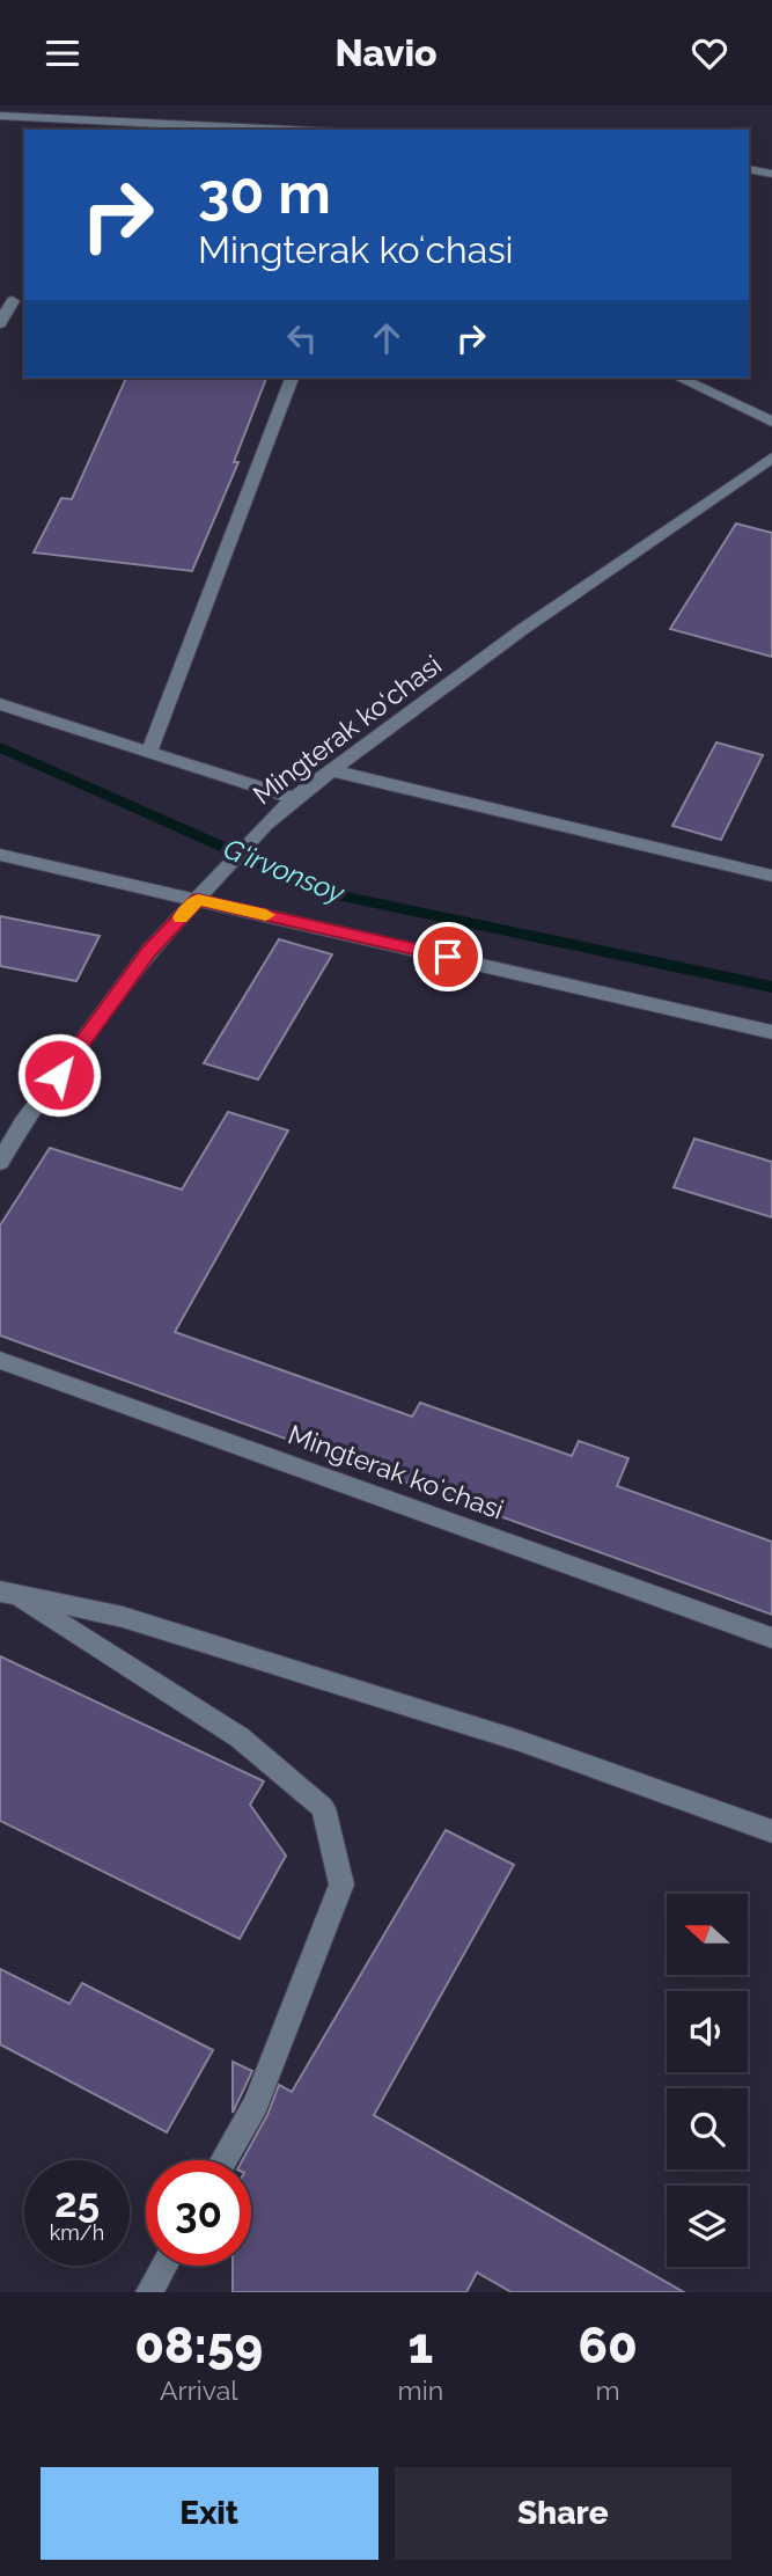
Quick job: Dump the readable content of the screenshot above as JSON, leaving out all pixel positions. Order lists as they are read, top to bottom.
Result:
{
  "streets": {
    "street": ["Mingterak ko‘chasi", "Mingterak koʻchasi"]
  },
  "water": ["G‘irvonsoy"],
  "north": "left",
  "page": {
    "header": "Navio",
    "turn": ["30 m", "Mingterak koʻchasi"],
    "speed": "25 km/h",
    "limit": "30",
    "eta": [
      "08:59",
      "Arrival",
      "1",
      "min",
      "60",
      "m"
    ],
    "buttons": ["Exit", "Share"]
  }
}
